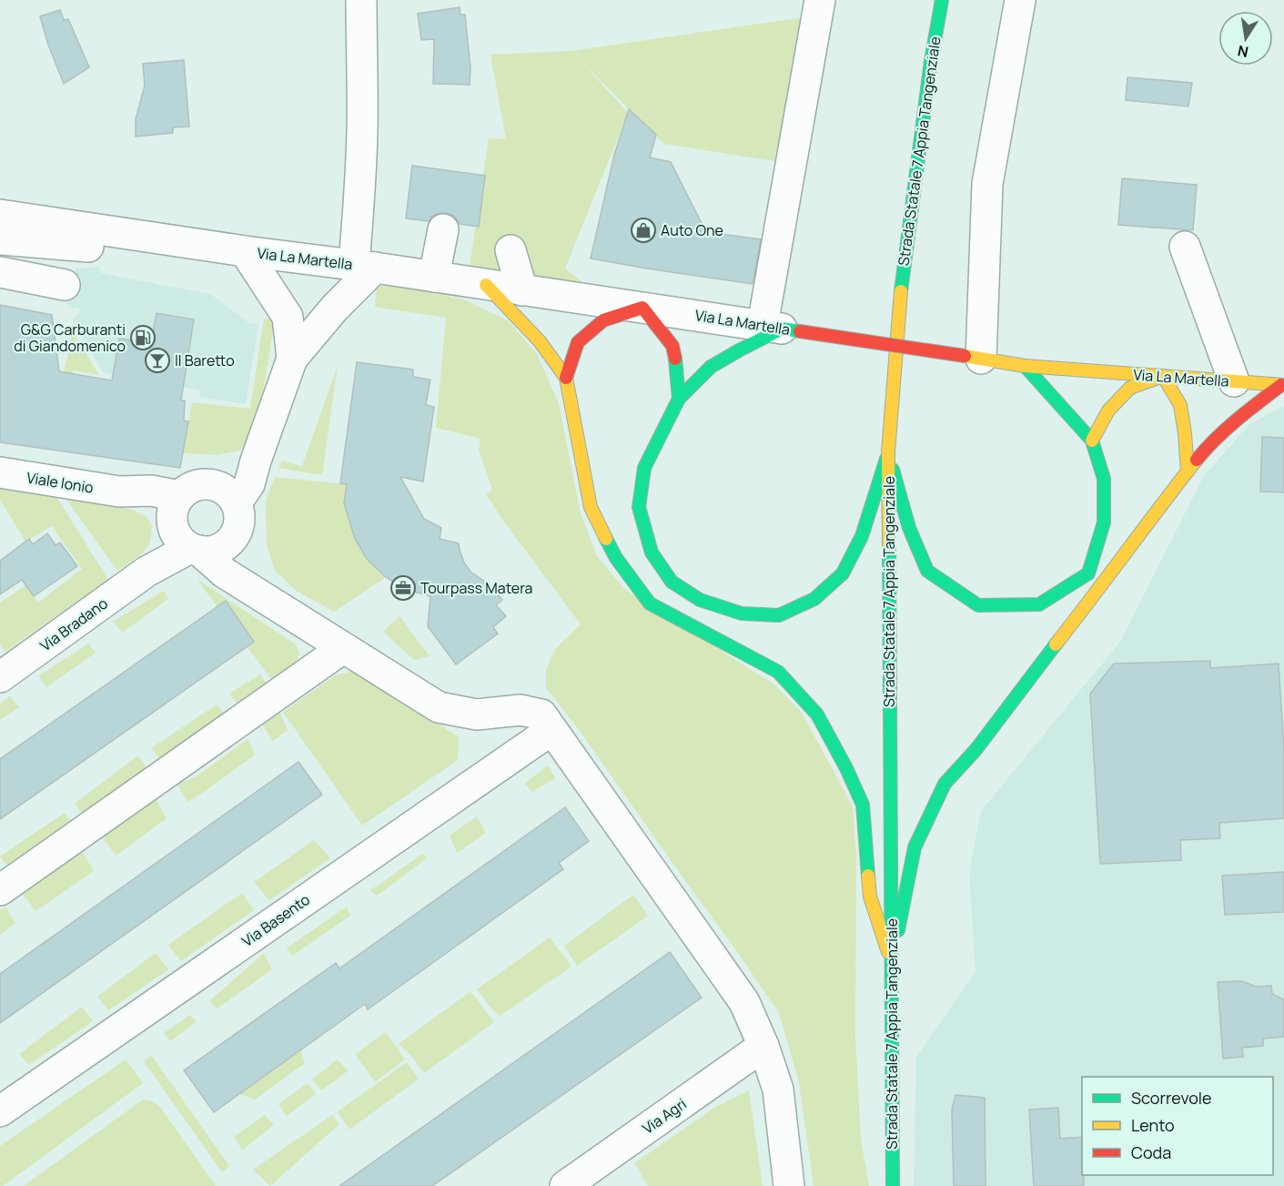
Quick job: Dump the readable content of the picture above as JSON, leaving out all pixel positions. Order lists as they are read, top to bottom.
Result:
{
  "streets": {
    "main road": ["Strada Statale 7 Appia Tangenziale", "Via La Martella"],
    "street": [
      "Viale Ionio",
      "Via Bradano",
      "Via Basento",
      "Via Agri"
    ]
  },
  "crossings": [
    ["Viale Ionio", "Via Bradano"]
  ],
  "places": {
    "shop": ["Auto One"],
    "fuel station": ["G&G Carburanti di Giandomenico"],
    "bar": ["Il Baretto"],
    "office": ["Tourpass Matera"]
  },
  "legend": ["Scorrevole", "Lento", "Coda"],
  "north": "bottom"
}
